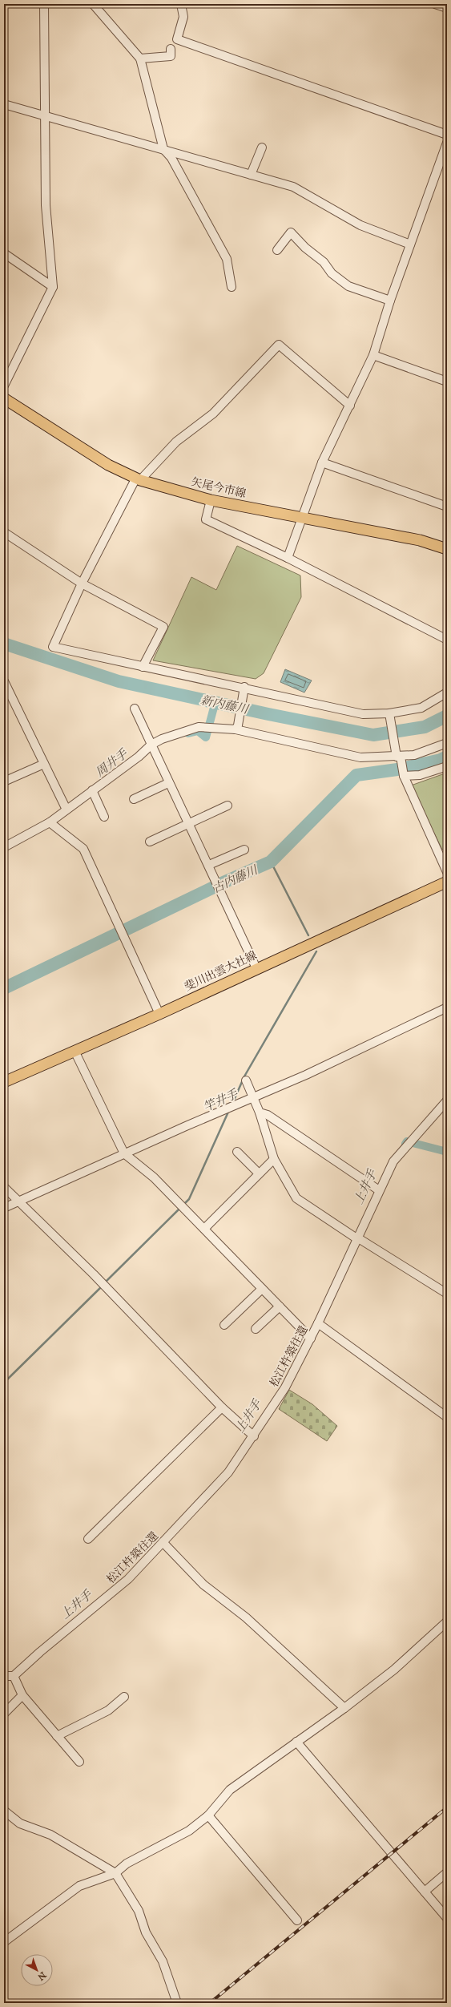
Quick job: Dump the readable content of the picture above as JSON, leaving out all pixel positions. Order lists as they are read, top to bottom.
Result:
{
  "streets": {
    "main road": ["矢尾今市線", "斐川出雲大社線"],
    "street": ["松江杵築往還"]
  },
  "water": [
    "新内藤川",
    "周井手",
    "古内藤川",
    "竿井手",
    "上井手"
  ],
  "north": "bottom right"
}
